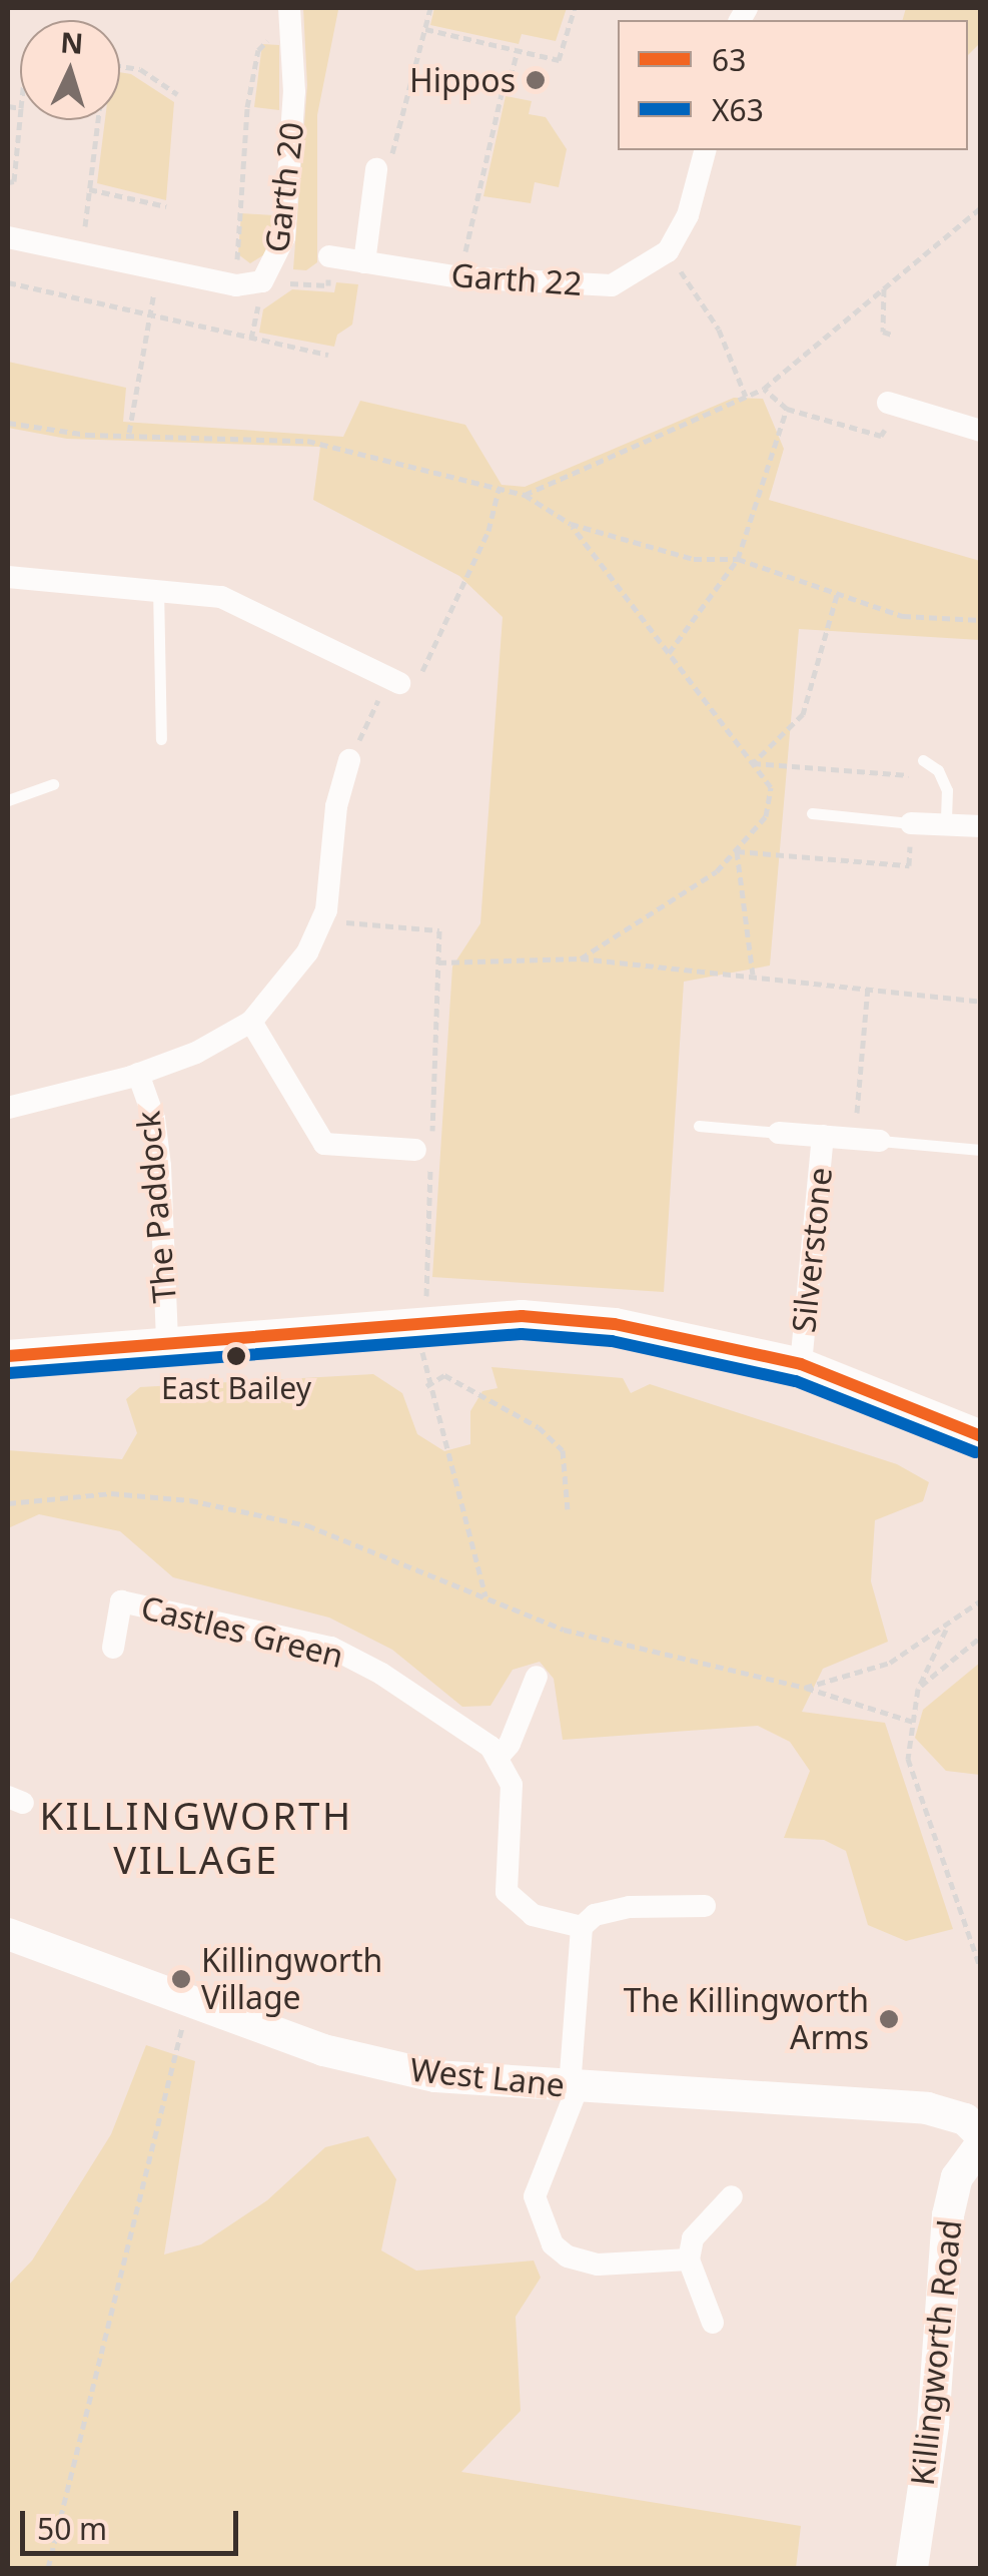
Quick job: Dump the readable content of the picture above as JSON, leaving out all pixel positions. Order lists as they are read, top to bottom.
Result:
{
  "streets": {
    "street": [
      "Garth 20",
      "Garth 22",
      "The Paddock",
      "Silverstone",
      "Castles Green",
      "West Lane",
      "Killingworth Road"
    ]
  },
  "districts": ["KILLINGWORTH VILLAGE"],
  "places": [
    "Hippos",
    "East Bailey",
    "Killingworth Village",
    "The Killingworth Arms"
  ],
  "lines": ["transit line 63", "transit line X63"],
  "legend": ["63", "X63"],
  "scale_bar": "50 m",
  "north": "top"
}
